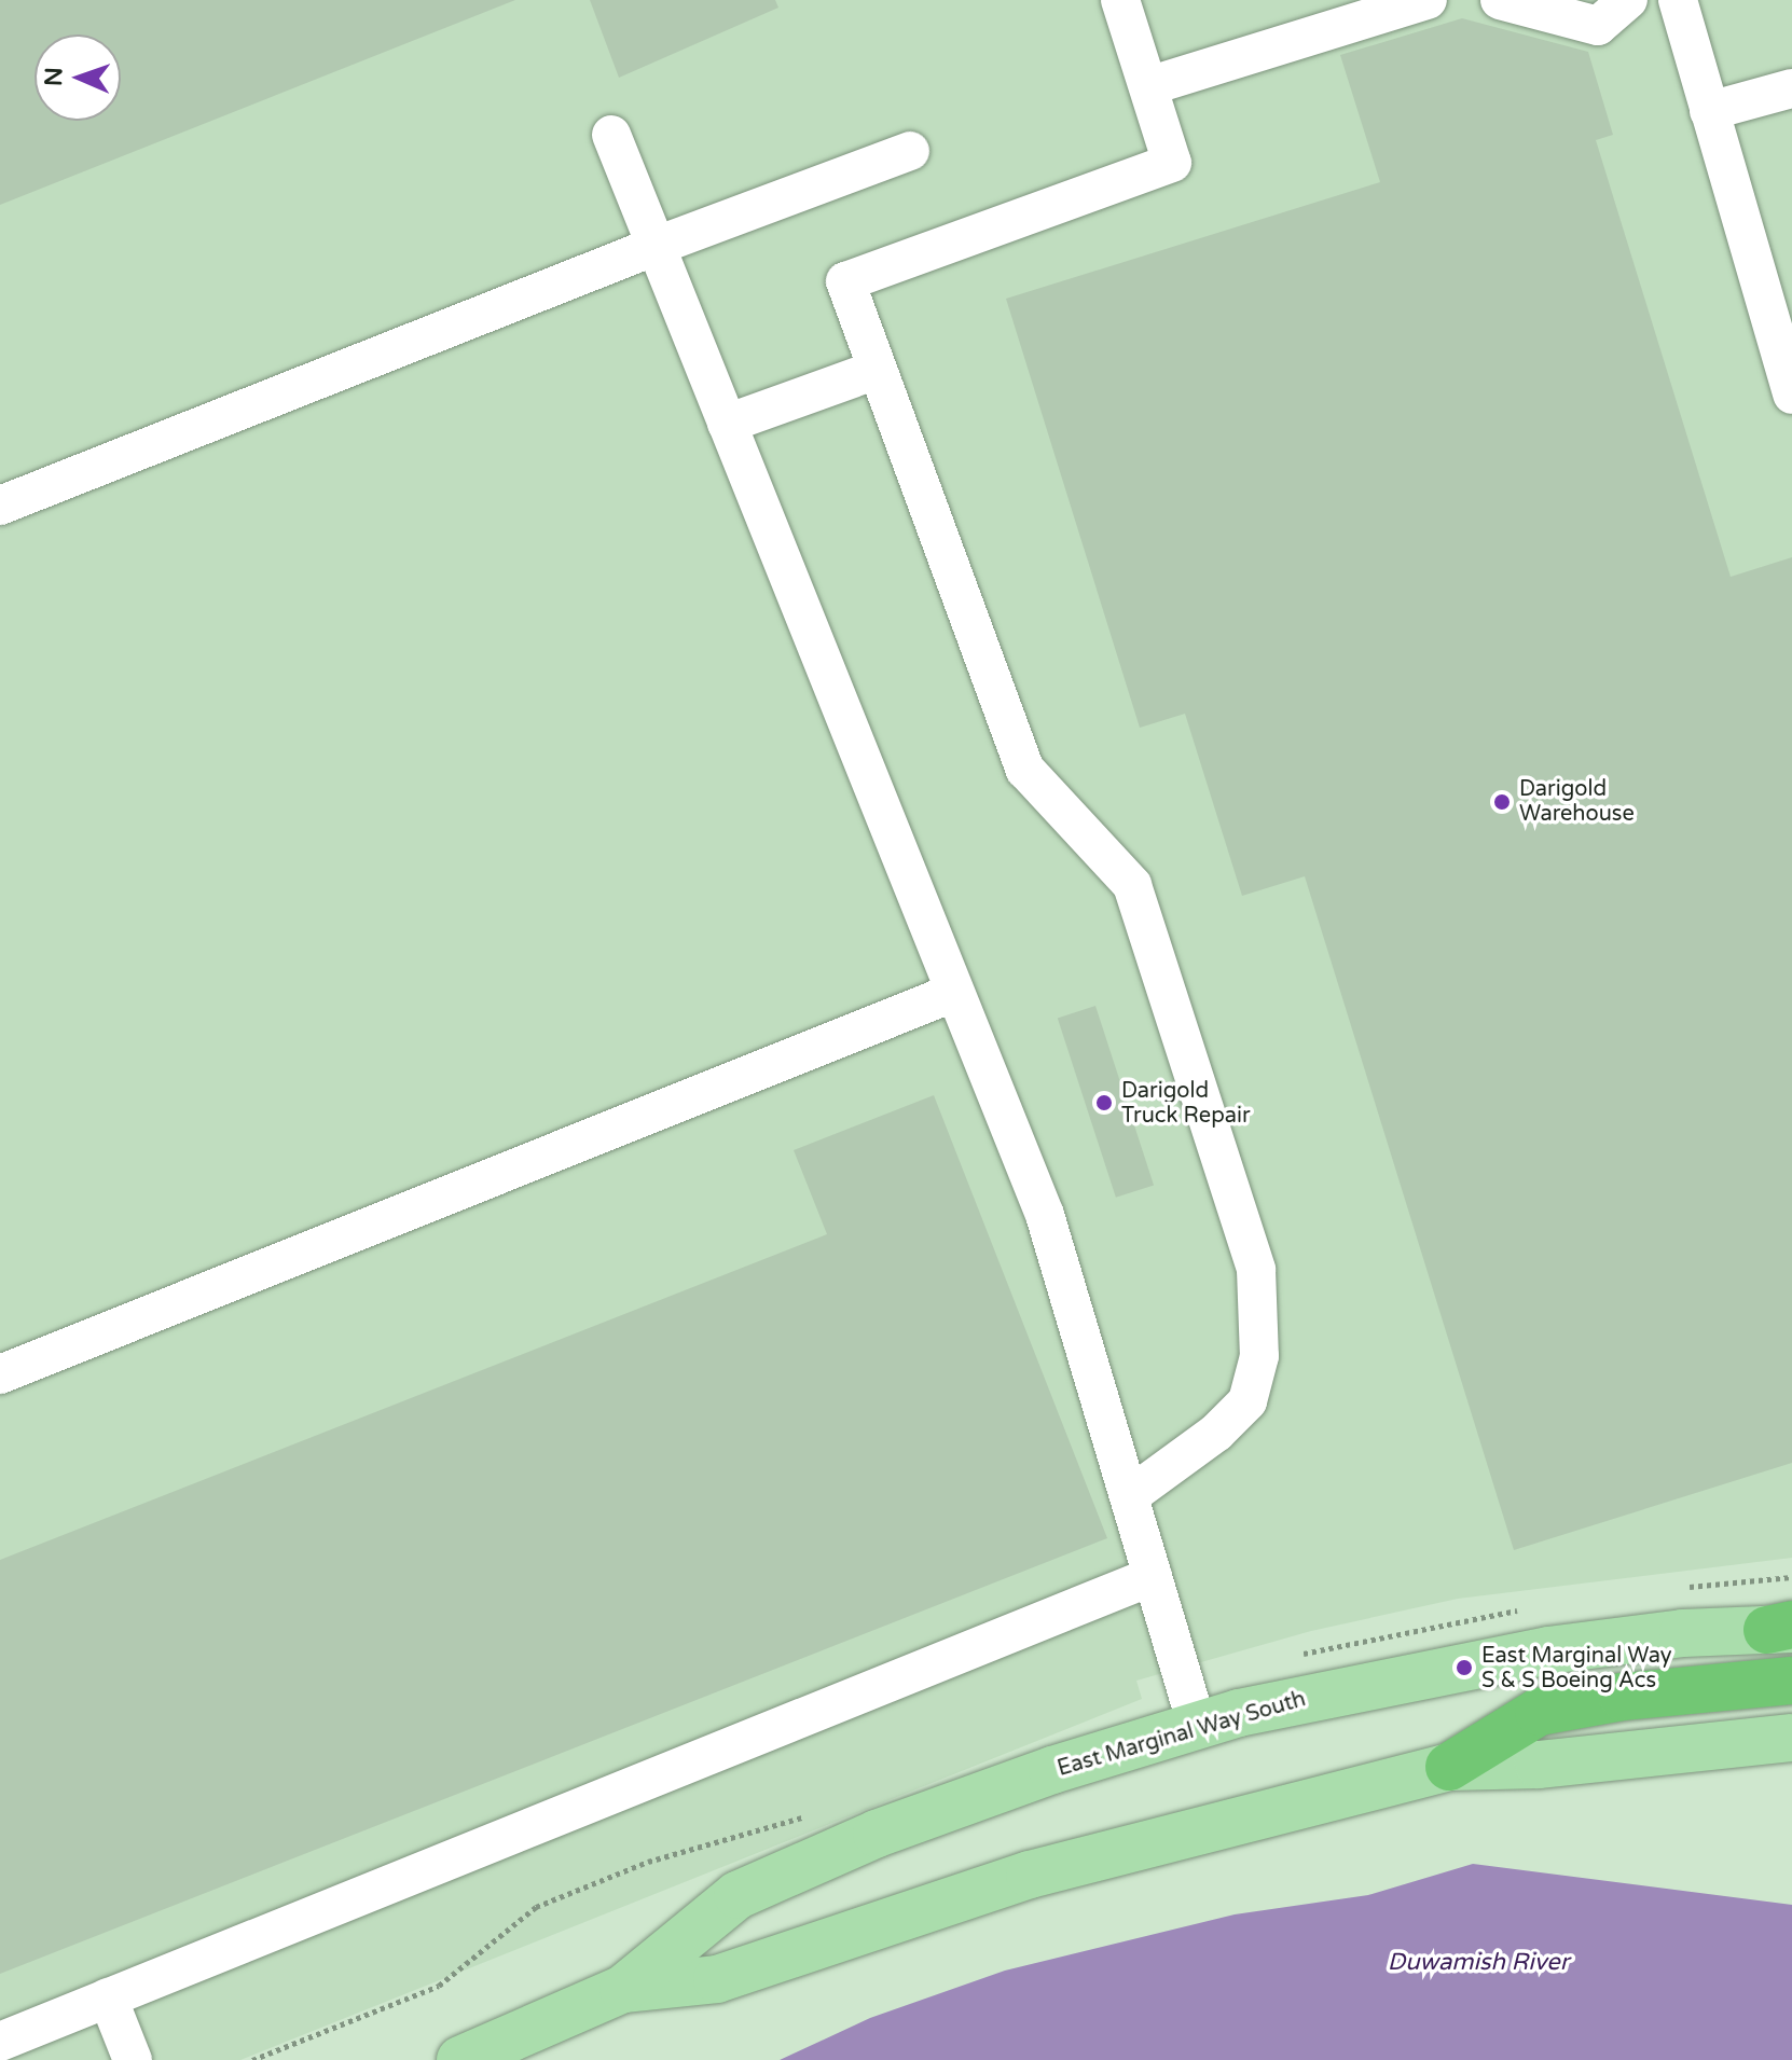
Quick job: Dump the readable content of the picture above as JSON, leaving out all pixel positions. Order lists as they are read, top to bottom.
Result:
{
  "streets": {
    "main road": ["East Marginal Way South"]
  },
  "water": ["Duwamish River"],
  "places": ["Darigold Warehouse", "Darigold Truck Repair", "East Marginal Way S & S Boeing Acs"],
  "north": "left"
}
